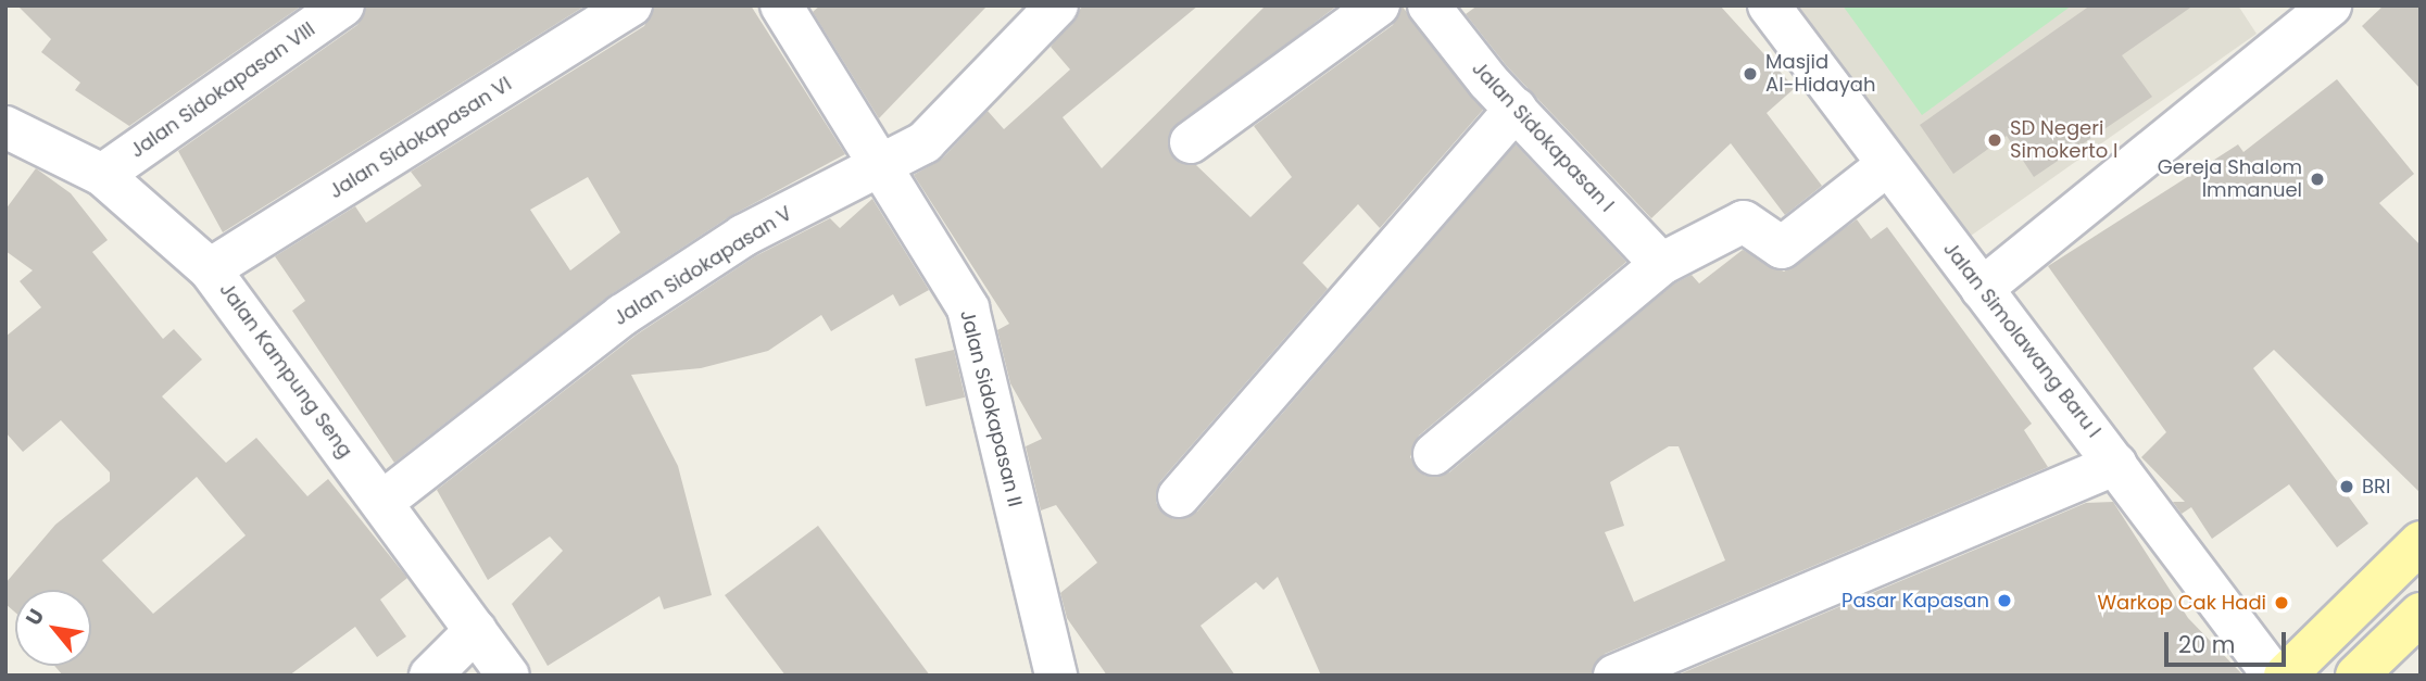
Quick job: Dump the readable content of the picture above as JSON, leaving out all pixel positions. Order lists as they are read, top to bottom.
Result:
{
  "streets": {
    "street": [
      "Jalan Sidokapasan VIII",
      "Jalan Sidokapasan I",
      "Jalan Sidokapasan VI",
      "Jalan Sidokapasan V",
      "Jalan Simolawang Baru I",
      "Jalan Kampung Seng",
      "Jalan Sidokapasan II"
    ]
  },
  "crossings": [
    ["Jalan Sidokapasan VIII", "Jalan Kampung Seng"],
    ["Jalan Sidokapasan VI", "Jalan Kampung Seng"],
    ["Jalan Sidokapasan V", "Jalan Kampung Seng"],
    ["Jalan Sidokapasan V", "Jalan Sidokapasan II"]
  ],
  "places": [
    "Masjid Al-Hidayah",
    "SD Negeri Simokerto I",
    "Gereja Shalom Immanuel",
    "BRI",
    "Pasar Kapasan",
    "Warkop Cak Hadi"
  ],
  "scale_bar": "20 m",
  "north": "top left"
}
